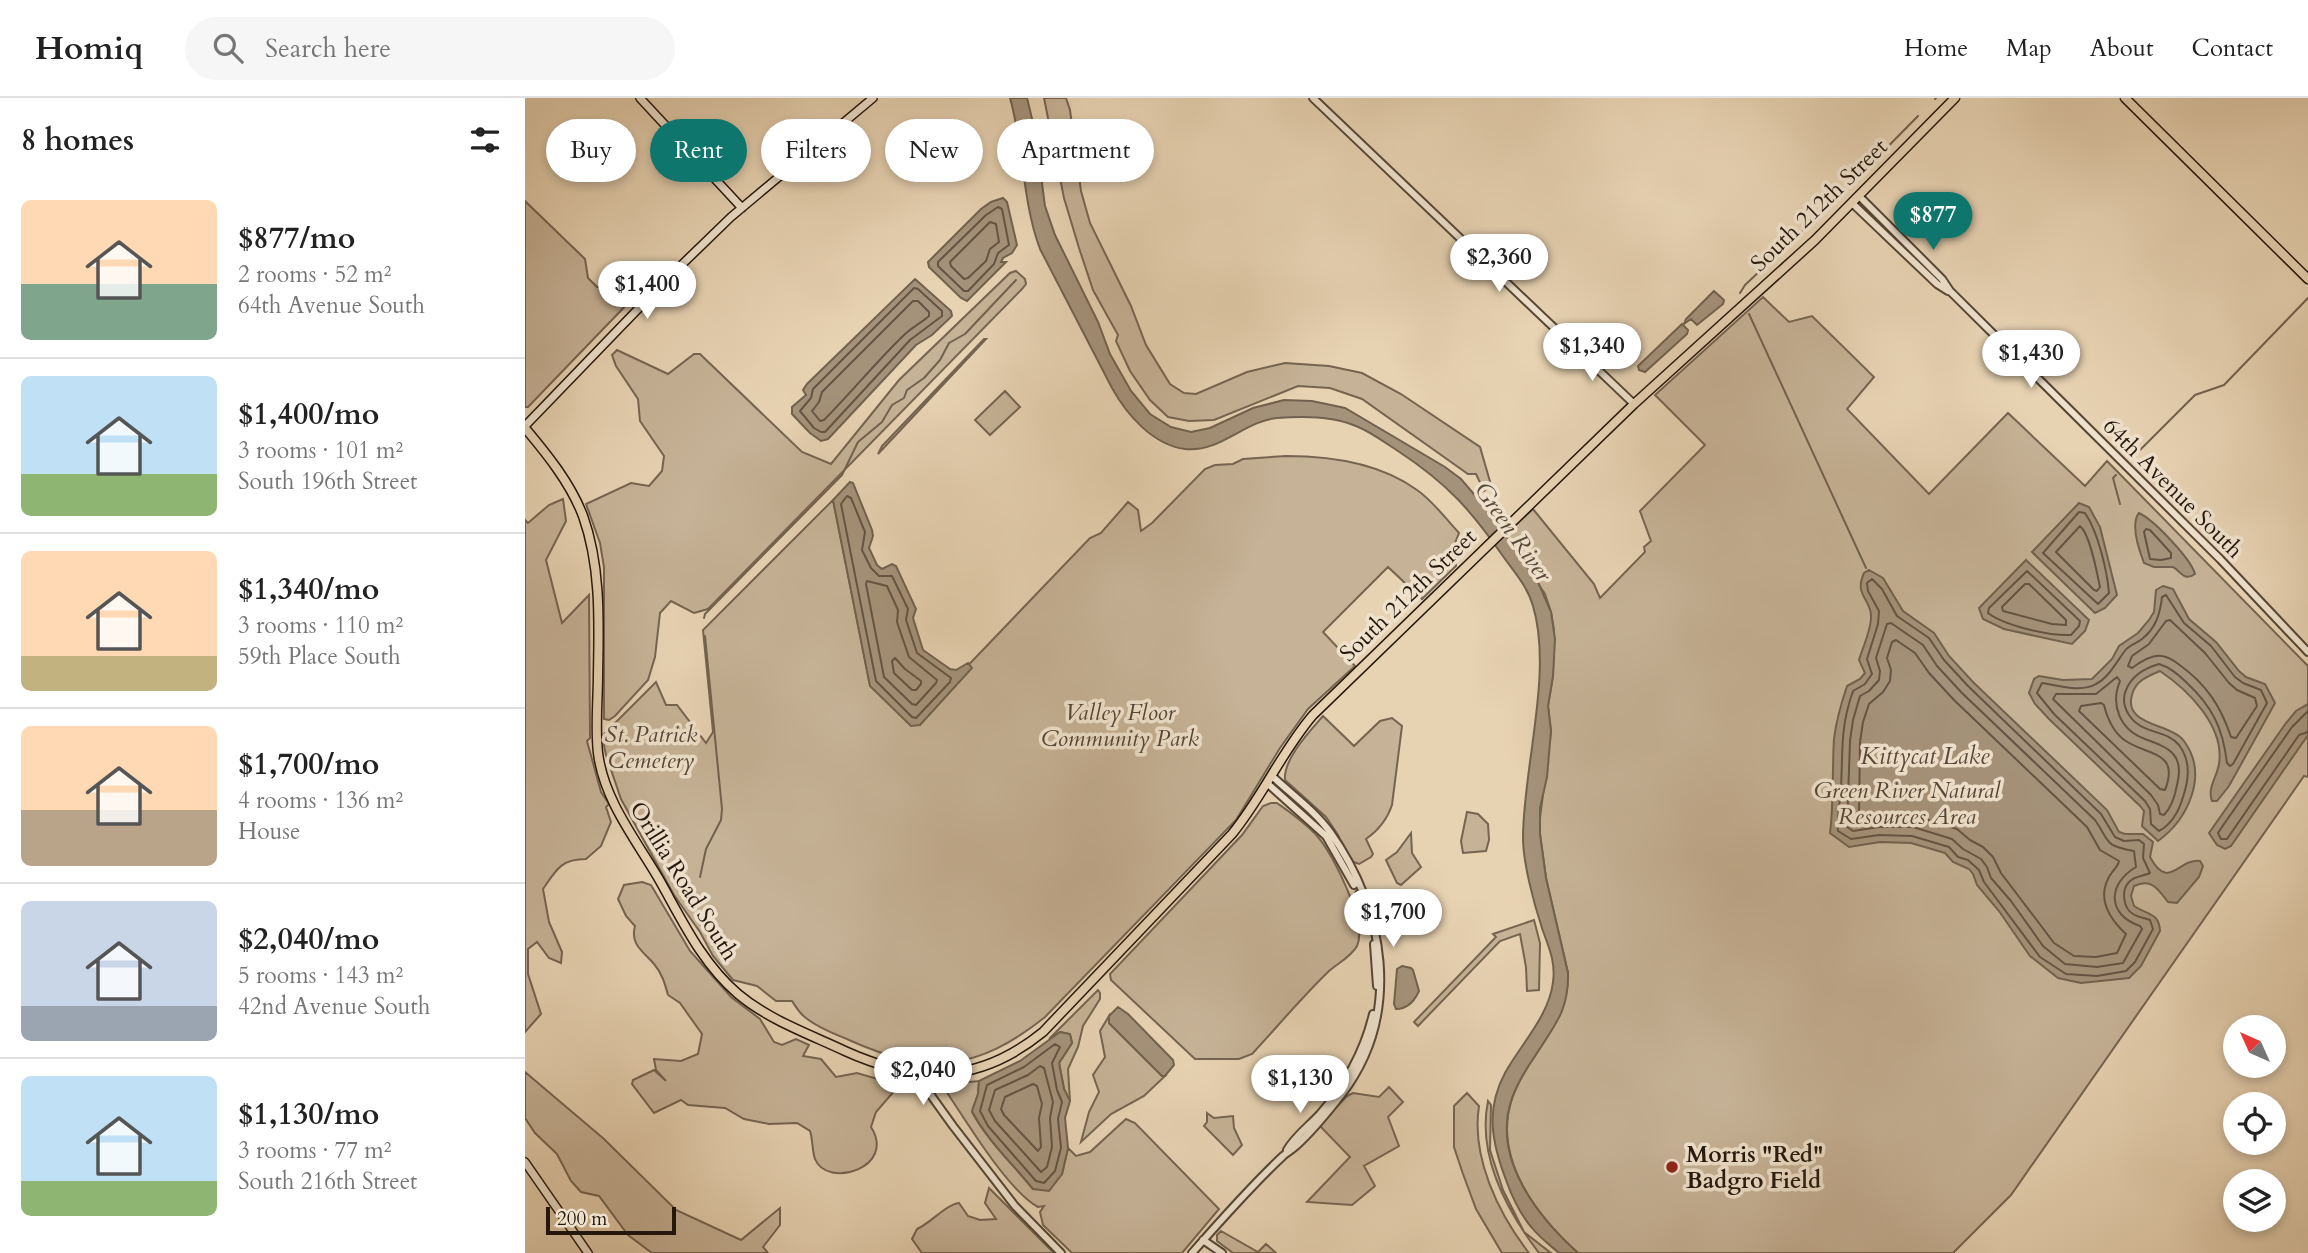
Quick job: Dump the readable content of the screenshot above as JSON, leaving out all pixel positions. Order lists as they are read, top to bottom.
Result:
{
  "streets": {
    "main road": ["South 212th Street", "Orillia Road South"],
    "street": ["64th Avenue South"]
  },
  "crossings": [
    ["South 212th Street", "64th Avenue South"],
    ["South 212th Street", "Orillia Road South"]
  ],
  "water": ["Green River", "Kittycat Lake"],
  "parks": ["Valley Floor Community Park", "St. Patrick Cemetery", "Green River Natural Resources Area"],
  "places": ["Morris \"Red\" Badgro Field"],
  "scale_bar": "200 m",
  "north": "top left",
  "page": {
    "header": "Homiq",
    "search": "Search here",
    "nav": [
      "Home",
      "Map",
      "About",
      "Contact"
    ],
    "heading": "8 homes",
    "chip": [
      "Buy",
      "Rent",
      "Filters",
      "New",
      "Apartment"
    ],
    "list": [
      {
        "name": "$877/mo",
        "note": "2 rooms · 52 m² · 64th Avenue South"
      },
      {
        "name": "$1,400/mo",
        "note": "3 rooms · 101 m² · South 196th Street"
      },
      {
        "name": "$1,340/mo",
        "note": "3 rooms · 110 m² · 59th Place South"
      },
      {
        "name": "$1,700/mo",
        "note": "4 rooms · 136 m² · House"
      },
      {
        "name": "$2,040/mo",
        "note": "5 rooms · 143 m² · 42nd Avenue South"
      },
      {
        "name": "$1,130/mo",
        "note": "3 rooms · 77 m² · South 216th Street"
      }
    ],
    "price": [
      "$877",
      "$2,360",
      "$1,400",
      "$1,340",
      "$1,430",
      "$1,700",
      "$2,040",
      "$1,130"
    ],
    "scale": "200 m"
  }
}
